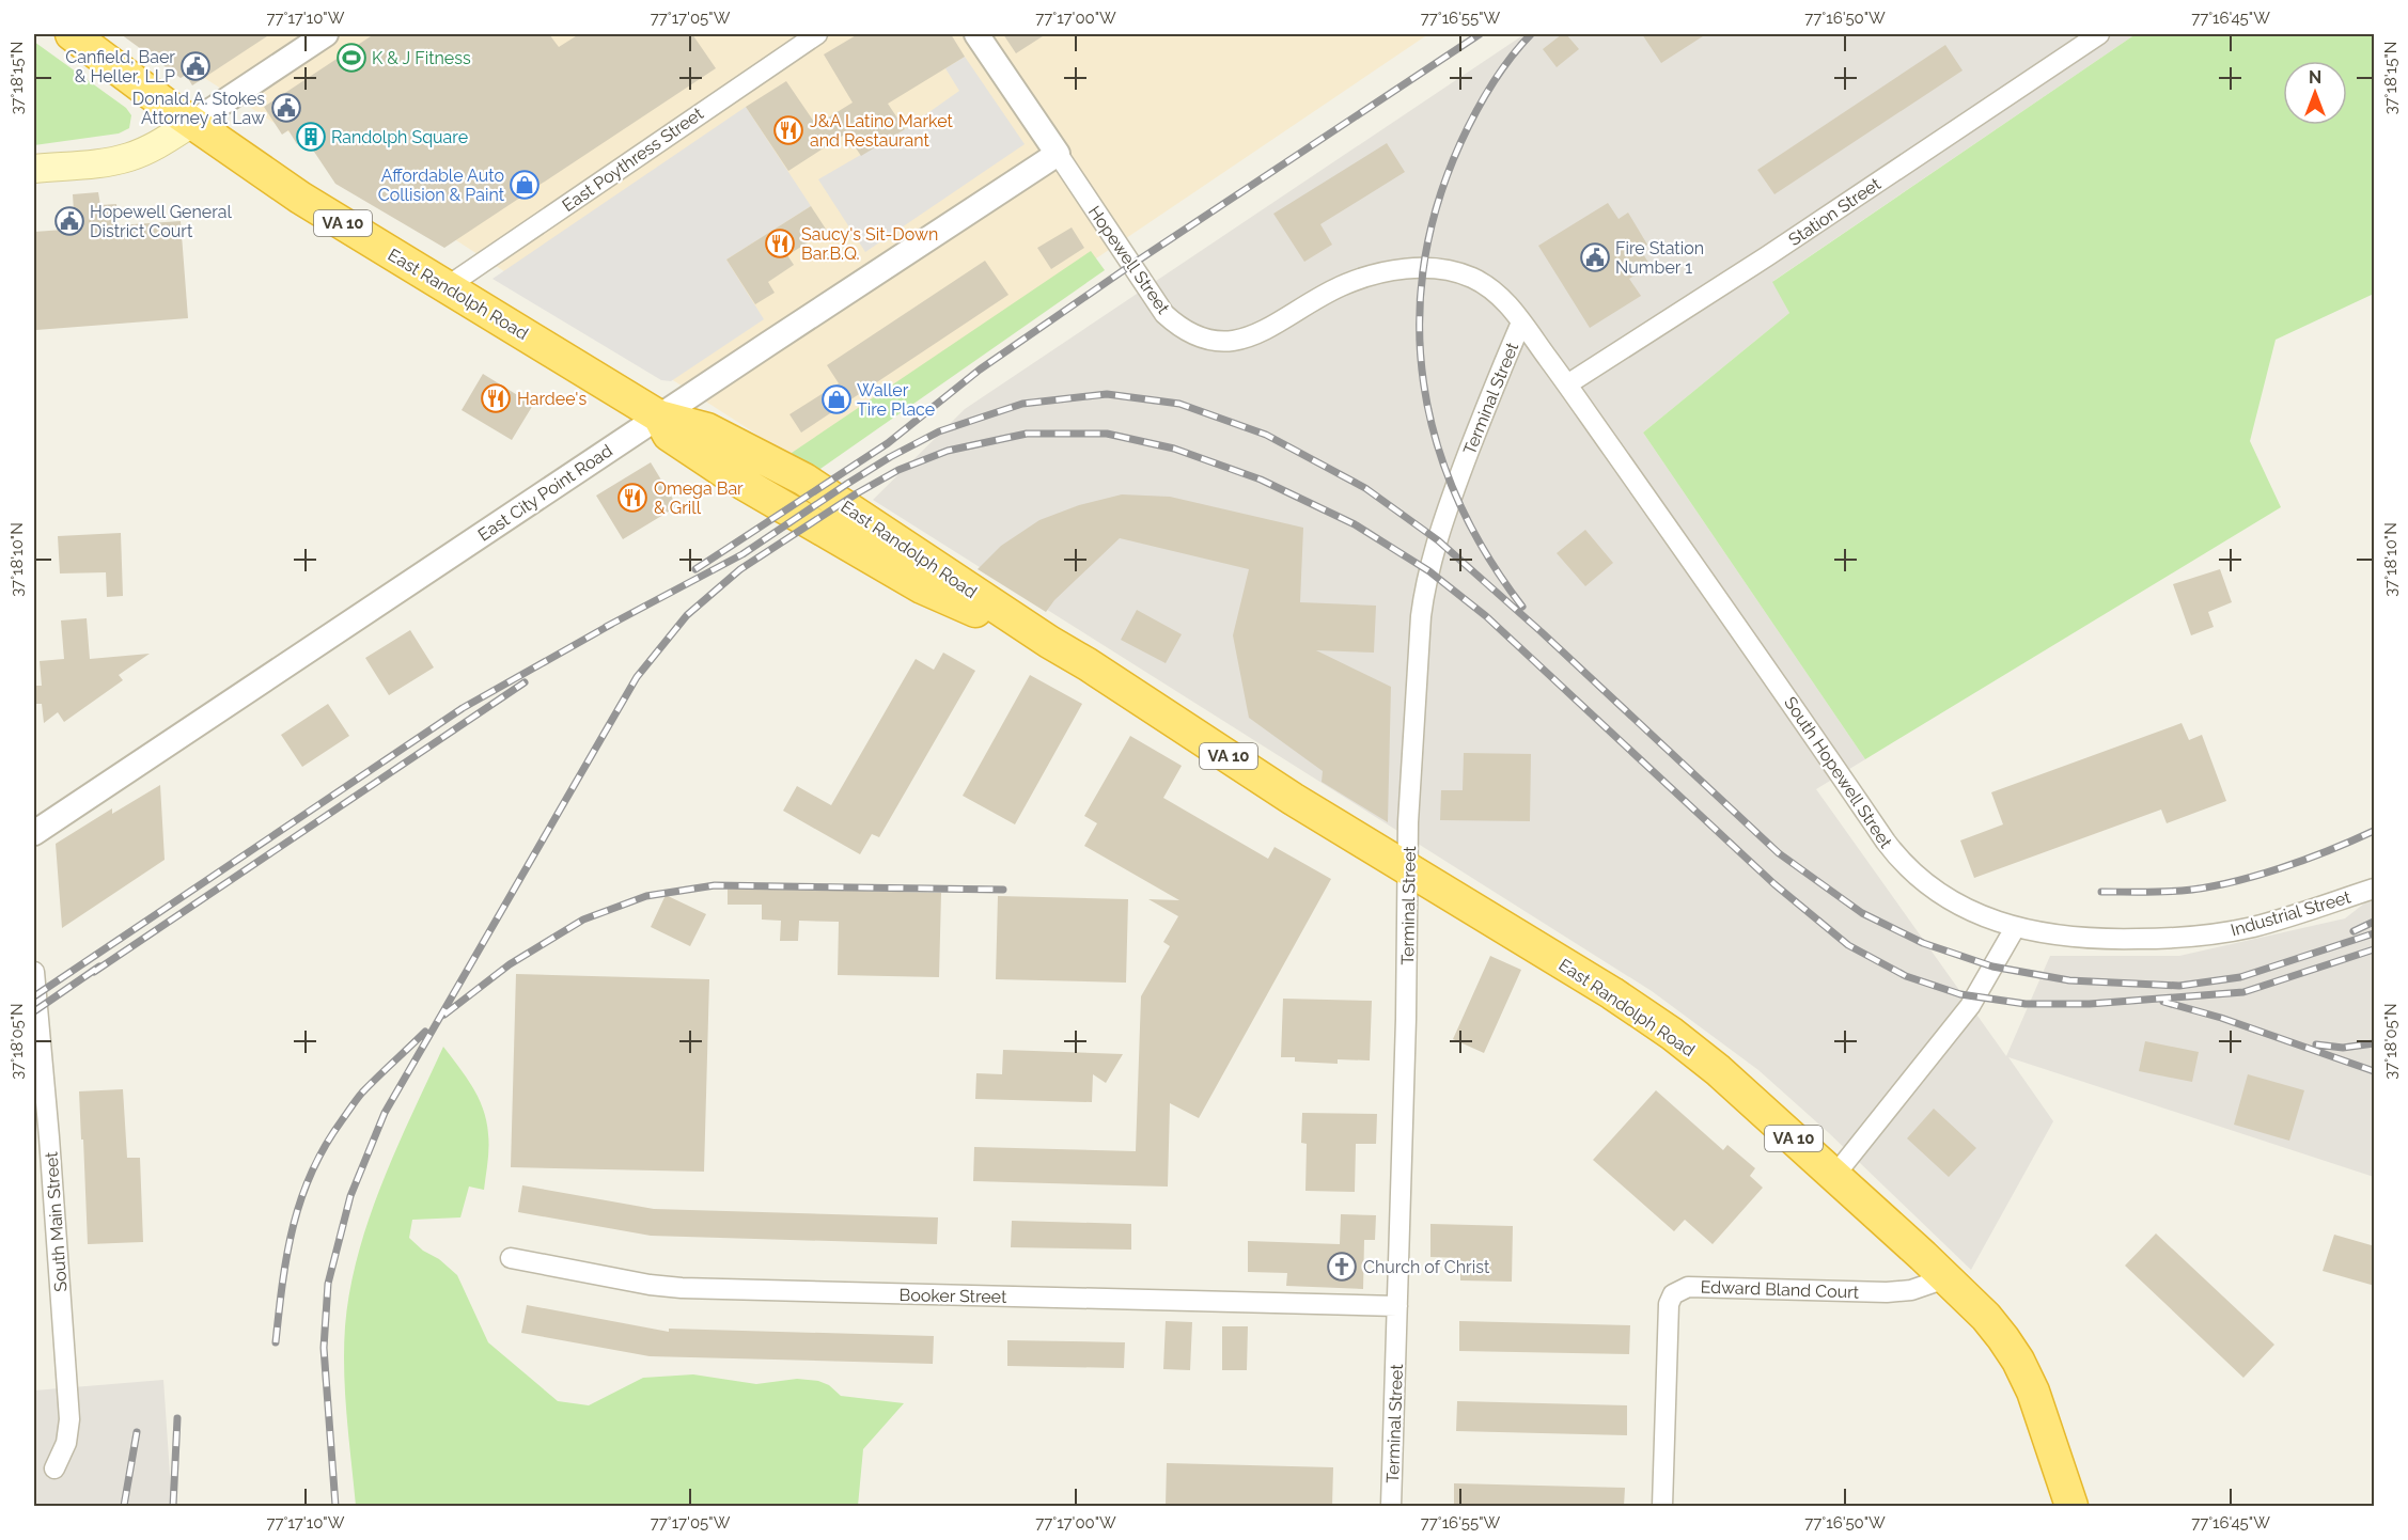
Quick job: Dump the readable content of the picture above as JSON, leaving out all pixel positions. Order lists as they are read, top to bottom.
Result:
{
  "streets": {
    "highway": ["VA 10", "East Randolph Road"],
    "street": [
      "East Poythress Street",
      "Station Street",
      "Hopewell Street",
      "Terminal Street",
      "East City Point Road",
      "South Hopewell Street",
      "Industrial Street",
      "South Main Street",
      "Edward Bland Court",
      "Booker Street"
    ]
  },
  "crossings": [
    ["East Poythress Street", "East Randolph Road"],
    ["Station Street", "South Hopewell Street"],
    ["Hopewell Street", "Terminal Street"],
    ["Hopewell Street", "East City Point Road"],
    ["Hopewell Street", "South Hopewell Street"],
    ["East Randolph Road", "Terminal Street"],
    ["East Randolph Road", "East City Point Road"],
    ["East Randolph Road", "Edward Bland Court"],
    ["Terminal Street", "South Hopewell Street"],
    ["Terminal Street", "Booker Street"],
    ["South Hopewell Street", "Industrial Street"]
  ],
  "places": {
    "sports": ["K & J Fitness"],
    "public building": [
      "Canfield, Baer & Heller, LLP",
      "Donald A. Stokes Attorney at Law",
      "Hopewell General District Court",
      "Fire Station Number 1"
    ],
    "restaurant": [
      "J&A Latino Market and Restaurant",
      "Saucy's Sit-Down Bar.B.Q.",
      "Hardee's",
      "Omega Bar & Grill"
    ],
    "building": ["Randolph Square"],
    "shop": ["Affordable Auto Collision & Paint", "Waller Tire Place"],
    "church": ["Church of Christ"]
  },
  "north": "top",
  "coordinates": [
    "77°17'10\"W",
    "77°17'05\"W",
    "77°17'00\"W",
    "77°16'55\"W",
    "77°16'50\"W",
    "77°16'45\"W",
    "37°18'15\"N",
    "37°18'10\"N",
    "37°18'05\"N"
  ]
}
